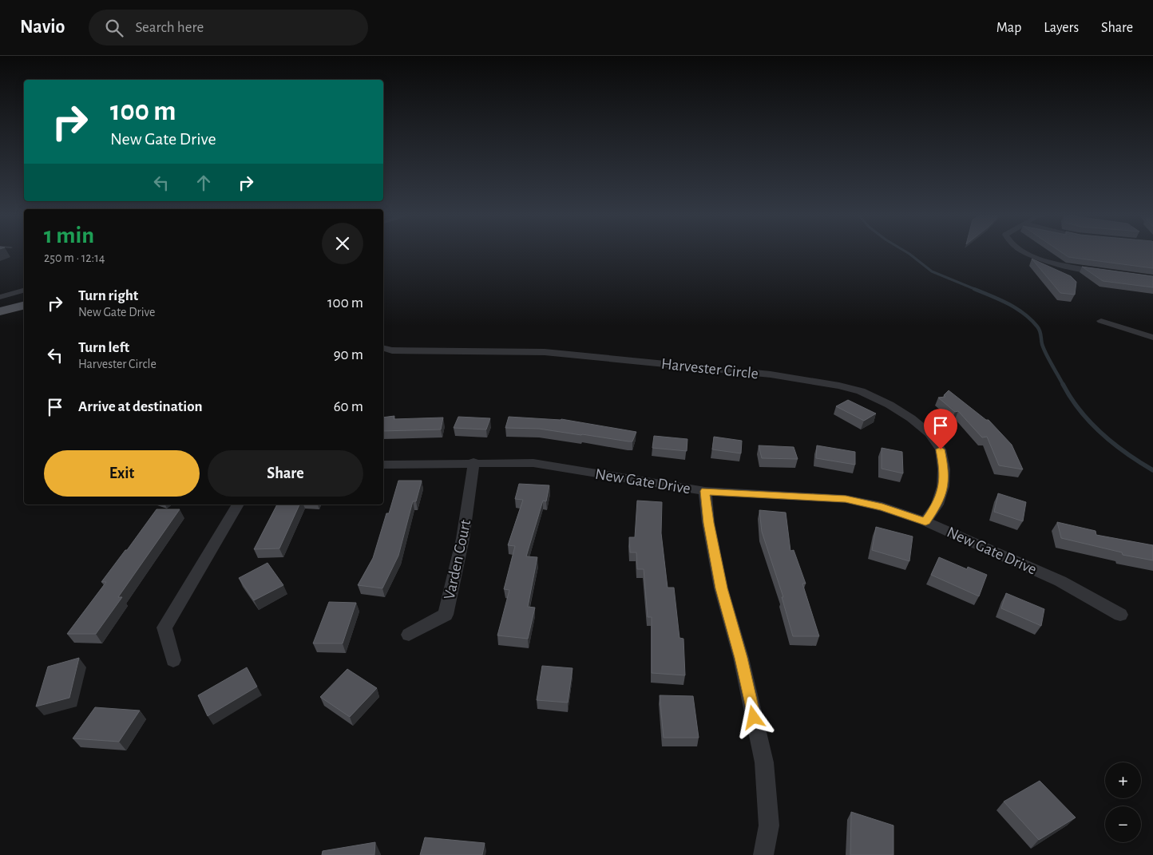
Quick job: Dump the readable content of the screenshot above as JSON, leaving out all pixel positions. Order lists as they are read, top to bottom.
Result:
{
  "streets": {
    "street": ["Harvester Circle", "New Gate Drive", "Varden Court"]
  },
  "crossings": [
    ["Harvester Circle", "New Gate Drive"],
    ["New Gate Drive", "Varden Court"]
  ],
  "page": {
    "header": "Navio",
    "search": "Search here",
    "nav": ["Map", "Layers", "Share"],
    "turn": ["100 m", "New Gate Drive"],
    "heading": ["1 min", "250 m · 12:14"],
    "list": [
      {
        "name": "Turn right",
        "note": "New Gate Drive",
        "value": "100 m"
      },
      {
        "name": "Turn left",
        "note": "Harvester Circle",
        "value": "90 m"
      },
      {
        "name": "Arrive at destination",
        "value": "60 m"
      }
    ],
    "buttons": ["Exit", "Share"],
    "map_buttons": ["+", "−"]
  }
}
